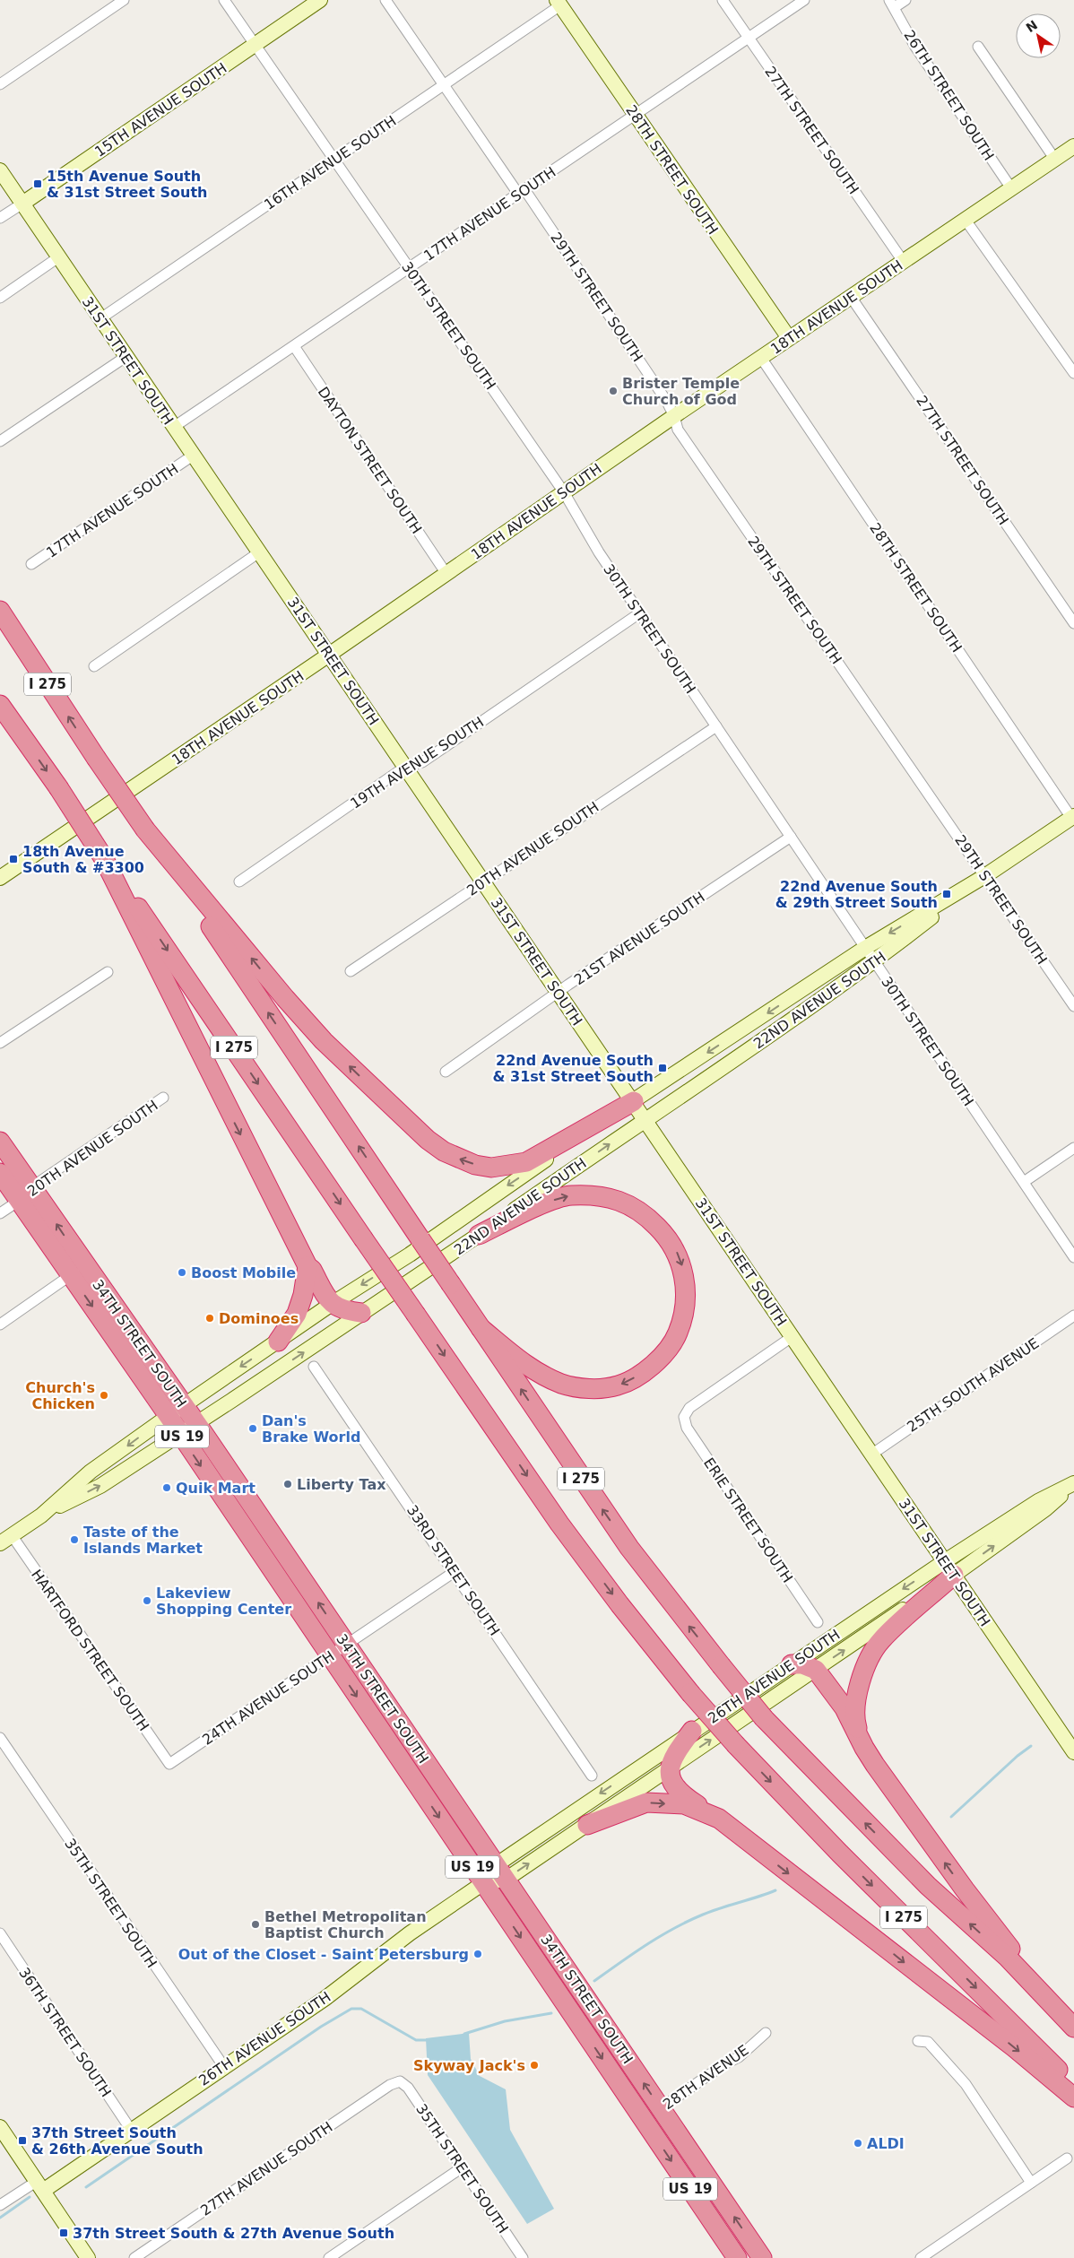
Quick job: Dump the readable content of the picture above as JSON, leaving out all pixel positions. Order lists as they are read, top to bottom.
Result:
{
  "streets": {
    "highway": ["I 275", "34TH STREET SOUTH", "US 19"],
    "street": [
      "26TH STREET SOUTH",
      "15TH AVENUE SOUTH",
      "27TH STREET SOUTH",
      "16TH AVENUE SOUTH",
      "28TH STREET SOUTH",
      "17TH AVENUE SOUTH",
      "29TH STREET SOUTH",
      "18TH AVENUE SOUTH",
      "30TH STREET SOUTH",
      "31ST STREET SOUTH",
      "DAYTON STREET SOUTH",
      "19TH AVENUE SOUTH",
      "20TH AVENUE SOUTH",
      "21ST AVENUE SOUTH",
      "22ND AVENUE SOUTH",
      "25TH SOUTH AVENUE",
      "ERIE STREET SOUTH",
      "33RD STREET SOUTH",
      "HARTFORD STREET SOUTH",
      "26TH AVENUE SOUTH",
      "24TH AVENUE SOUTH",
      "35TH STREET SOUTH",
      "36TH STREET SOUTH",
      "28TH AVENUE",
      "27TH AVENUE SOUTH"
    ]
  },
  "crossings": [
    ["26TH STREET SOUTH", "18TH AVENUE SOUTH"],
    ["15TH AVENUE SOUTH", "30TH STREET SOUTH"],
    ["15TH AVENUE SOUTH", "31ST STREET SOUTH"],
    ["27TH STREET SOUTH", "17TH AVENUE SOUTH"],
    ["27TH STREET SOUTH", "18TH AVENUE SOUTH"],
    ["16TH AVENUE SOUTH", "28TH STREET SOUTH"],
    ["16TH AVENUE SOUTH", "29TH STREET SOUTH"],
    ["16TH AVENUE SOUTH", "30TH STREET SOUTH"],
    ["16TH AVENUE SOUTH", "31ST STREET SOUTH"],
    ["28TH STREET SOUTH", "17TH AVENUE SOUTH"],
    ["28TH STREET SOUTH", "18TH AVENUE SOUTH"],
    ["28TH STREET SOUTH", "22ND AVENUE SOUTH"],
    ["17TH AVENUE SOUTH", "29TH STREET SOUTH"],
    ["17TH AVENUE SOUTH", "30TH STREET SOUTH"],
    ["17TH AVENUE SOUTH", "31ST STREET SOUTH"],
    ["17TH AVENUE SOUTH", "DAYTON STREET SOUTH"],
    ["29TH STREET SOUTH", "18TH AVENUE SOUTH"],
    ["29TH STREET SOUTH", "22ND AVENUE SOUTH"],
    ["18TH AVENUE SOUTH", "30TH STREET SOUTH"],
    ["18TH AVENUE SOUTH", "31ST STREET SOUTH"],
    ["18TH AVENUE SOUTH", "DAYTON STREET SOUTH"],
    ["30TH STREET SOUTH", "19TH AVENUE SOUTH"],
    ["30TH STREET SOUTH", "20TH AVENUE SOUTH"],
    ["30TH STREET SOUTH", "21ST AVENUE SOUTH"],
    ["30TH STREET SOUTH", "22ND AVENUE SOUTH"],
    ["31ST STREET SOUTH", "19TH AVENUE SOUTH"],
    ["31ST STREET SOUTH", "20TH AVENUE SOUTH"],
    ["31ST STREET SOUTH", "21ST AVENUE SOUTH"],
    ["31ST STREET SOUTH", "22ND AVENUE SOUTH"],
    ["31ST STREET SOUTH", "25TH SOUTH AVENUE"],
    ["31ST STREET SOUTH", "ERIE STREET SOUTH"],
    ["31ST STREET SOUTH", "26TH AVENUE SOUTH"],
    ["20TH AVENUE SOUTH", "34TH STREET SOUTH"],
    ["22ND AVENUE SOUTH", "34TH STREET SOUTH"],
    ["22ND AVENUE SOUTH", "HARTFORD STREET SOUTH"],
    ["34TH STREET SOUTH", "26TH AVENUE SOUTH"],
    ["34TH STREET SOUTH", "24TH AVENUE SOUTH"],
    ["34TH STREET SOUTH", "28TH AVENUE"],
    ["33RD STREET SOUTH", "24TH AVENUE SOUTH"],
    ["HARTFORD STREET SOUTH", "24TH AVENUE SOUTH"],
    ["26TH AVENUE SOUTH", "35TH STREET SOUTH"],
    ["26TH AVENUE SOUTH", "36TH STREET SOUTH"],
    ["35TH STREET SOUTH", "27TH AVENUE SOUTH"]
  ],
  "places": {
    "transit": [
      "15th Avenue South & 31st Street South",
      "18th Avenue South & #3300",
      "22nd Avenue South & 29th Street South",
      "22nd Avenue South & 31st Street South",
      "37th Street South & 26th Avenue South",
      "37th Street South & 27th Avenue South"
    ],
    "other": [
      "Brister Temple Church of God",
      "Boost Mobile",
      "Dominoes",
      "Church's Chicken",
      "Dan's Brake World",
      "Liberty Tax",
      "Quik Mart",
      "Taste of the Islands Market",
      "Lakeview Shopping Center",
      "Bethel Metropolitan Baptist Church",
      "Out of the Closet - Saint Petersburg",
      "Skyway Jack's",
      "ALDI"
    ]
  },
  "north": "top left"
}
